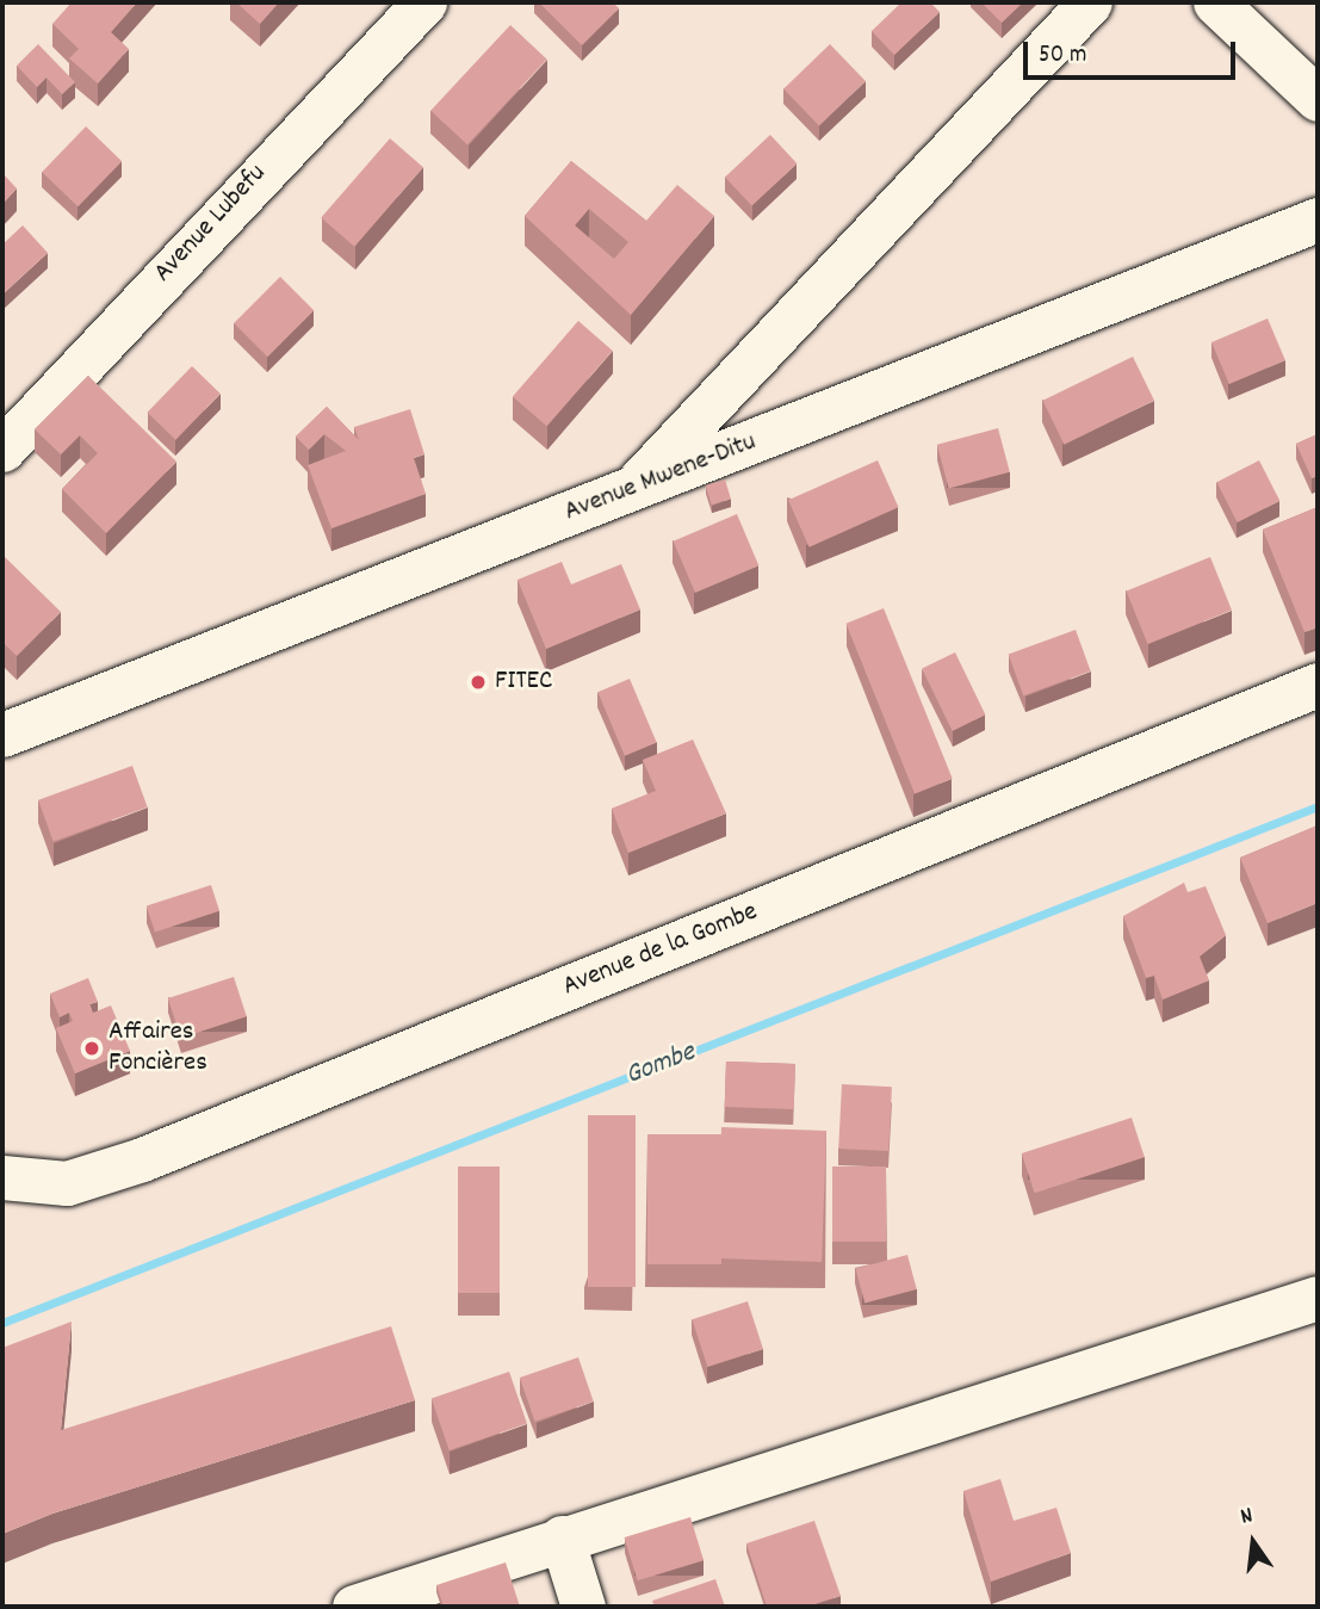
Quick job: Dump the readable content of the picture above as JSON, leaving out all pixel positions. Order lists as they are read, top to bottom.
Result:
{
  "streets": {
    "street": ["Avenue Lubefu", "Avenue Mwene-Ditu", "Avenue de la Gombe"]
  },
  "water": ["Gombe"],
  "places": ["FITEC", "Affaires Foncières"],
  "scale_bar": "50 m",
  "north": "top"
}
